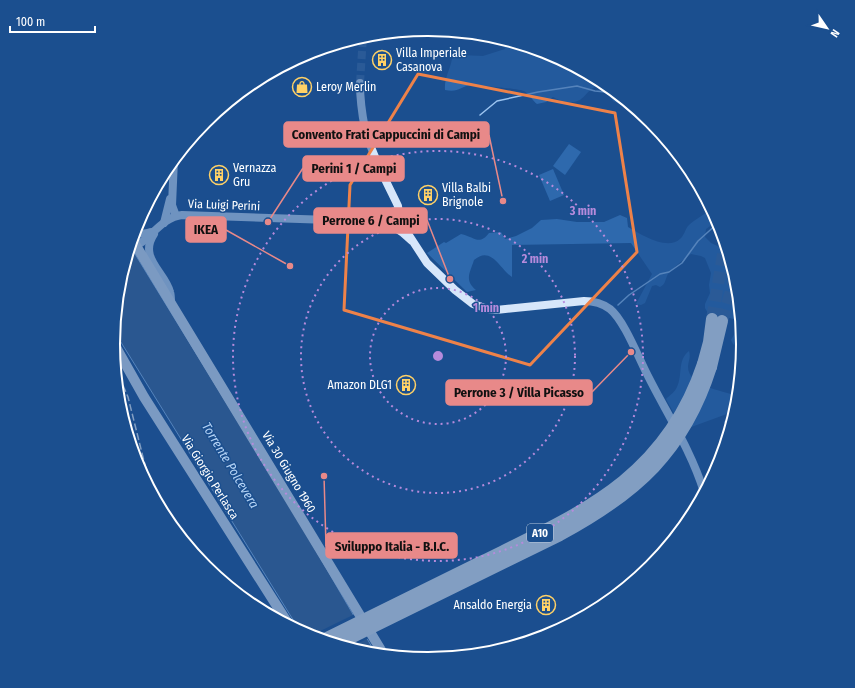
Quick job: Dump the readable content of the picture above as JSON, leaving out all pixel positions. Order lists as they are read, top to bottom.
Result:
{
  "streets": {
    "highway": ["A10"],
    "main road": ["Via Luigi Perini", "Via 30 Giugno 1960", "Via Giorgio Perlasca"]
  },
  "water": ["Torrente Polcevera"],
  "places": {
    "building": [
      "Villa Imperiale Casanova",
      "Vernazza Gru",
      "Villa Balbi Brignole",
      "Amazon DLG1",
      "Ansaldo Energia"
    ],
    "shop": ["Leroy Merlin"],
    "other": [
      "Convento Frati Cappuccini di Campi",
      "Perini 1 / Campi",
      "IKEA",
      "Perrone 6 / Campi",
      "Perrone 3 / Villa Picasso",
      "Sviluppo Italia - B.I.C."
    ]
  },
  "scale_bar": "100 m",
  "north": "bottom right",
  "rings": ["3 min", "2 min", "1 min"]
}
